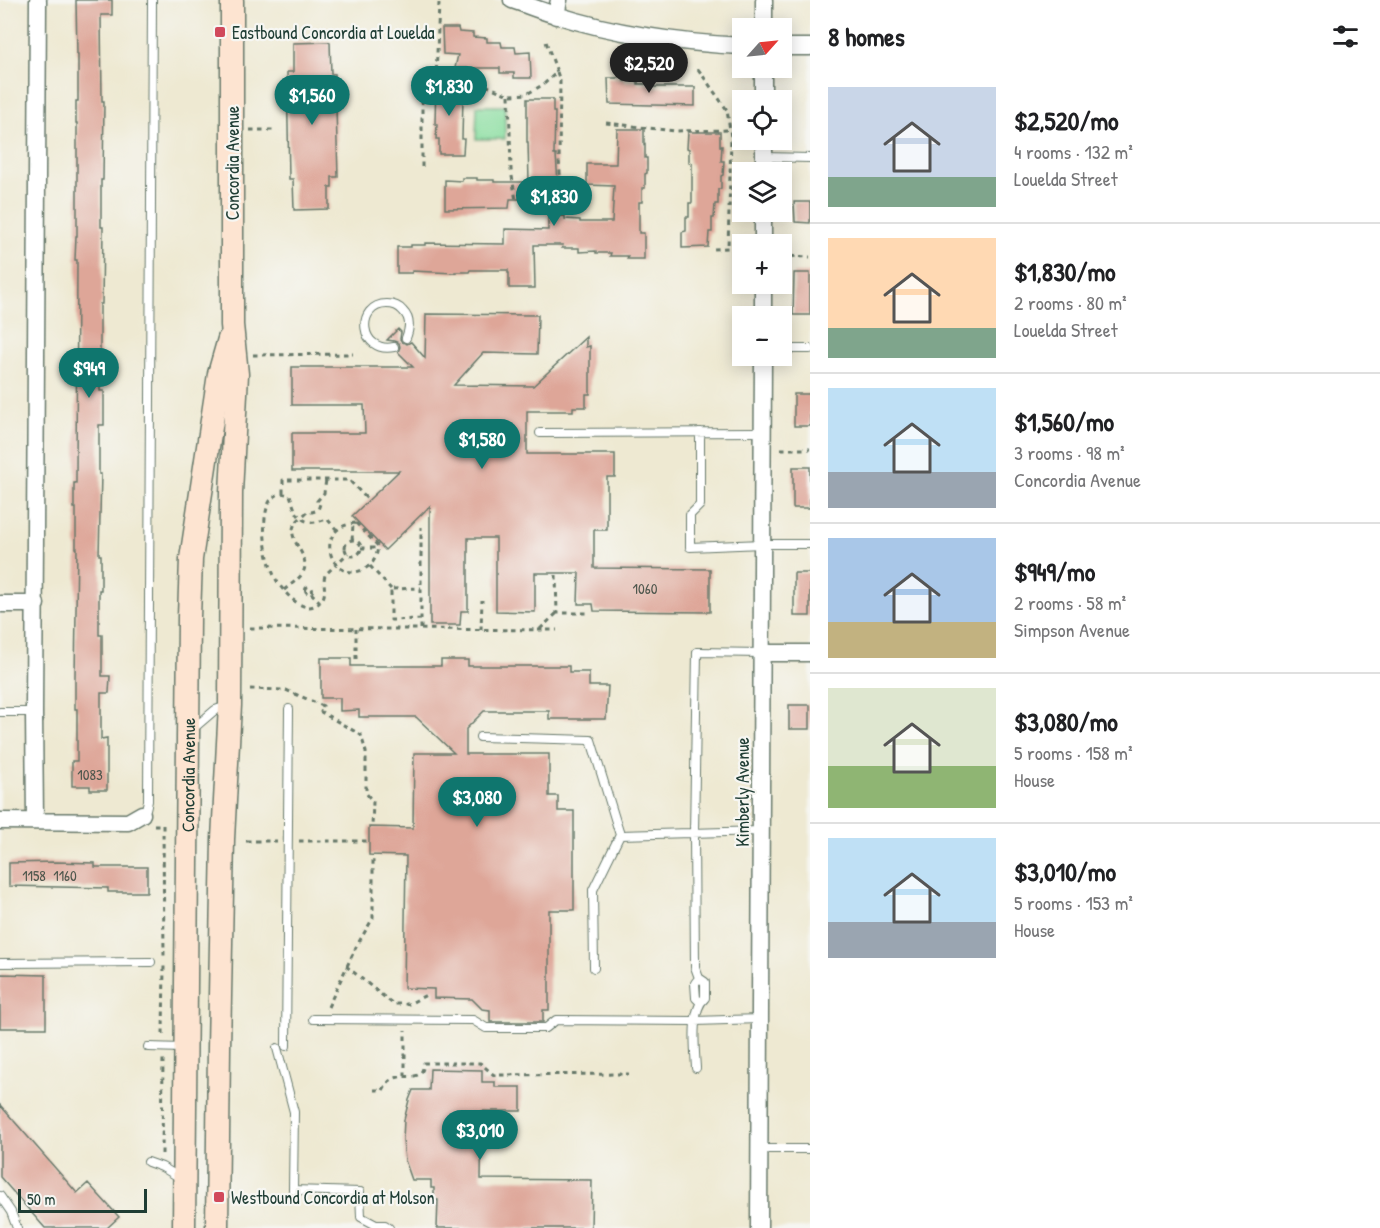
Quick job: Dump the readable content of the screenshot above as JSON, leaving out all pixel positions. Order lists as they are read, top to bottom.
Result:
{
  "streets": {
    "main road": ["Concordia Avenue"],
    "street": ["Kimberly Avenue"]
  },
  "places": {
    "transit": ["Eastbound Concordia at Louelda", "Westbound Concordia at Molson"]
  },
  "house_numbers": [
    "1060",
    "1083",
    "1158",
    "1160"
  ],
  "scale_bar": "50 m",
  "north": "top right",
  "page": {
    "heading": "8 homes",
    "map_buttons": ["+", "−"],
    "price": [
      "$2,520",
      "$1,830",
      "$1,560",
      "$1,830",
      "$949",
      "$1,580",
      "$3,080",
      "$3,010"
    ],
    "list": [
      {
        "name": "$2,520/mo",
        "note": "4 rooms · 132 m² · Louelda Street"
      },
      {
        "name": "$1,830/mo",
        "note": "2 rooms · 80 m² · Louelda Street"
      },
      {
        "name": "$1,560/mo",
        "note": "3 rooms · 98 m² · Concordia Avenue"
      },
      {
        "name": "$949/mo",
        "note": "2 rooms · 58 m² · Simpson Avenue"
      },
      {
        "name": "$3,080/mo",
        "note": "5 rooms · 158 m² · House"
      },
      {
        "name": "$3,010/mo",
        "note": "5 rooms · 153 m² · House"
      }
    ],
    "scale": "50 m"
  }
}
